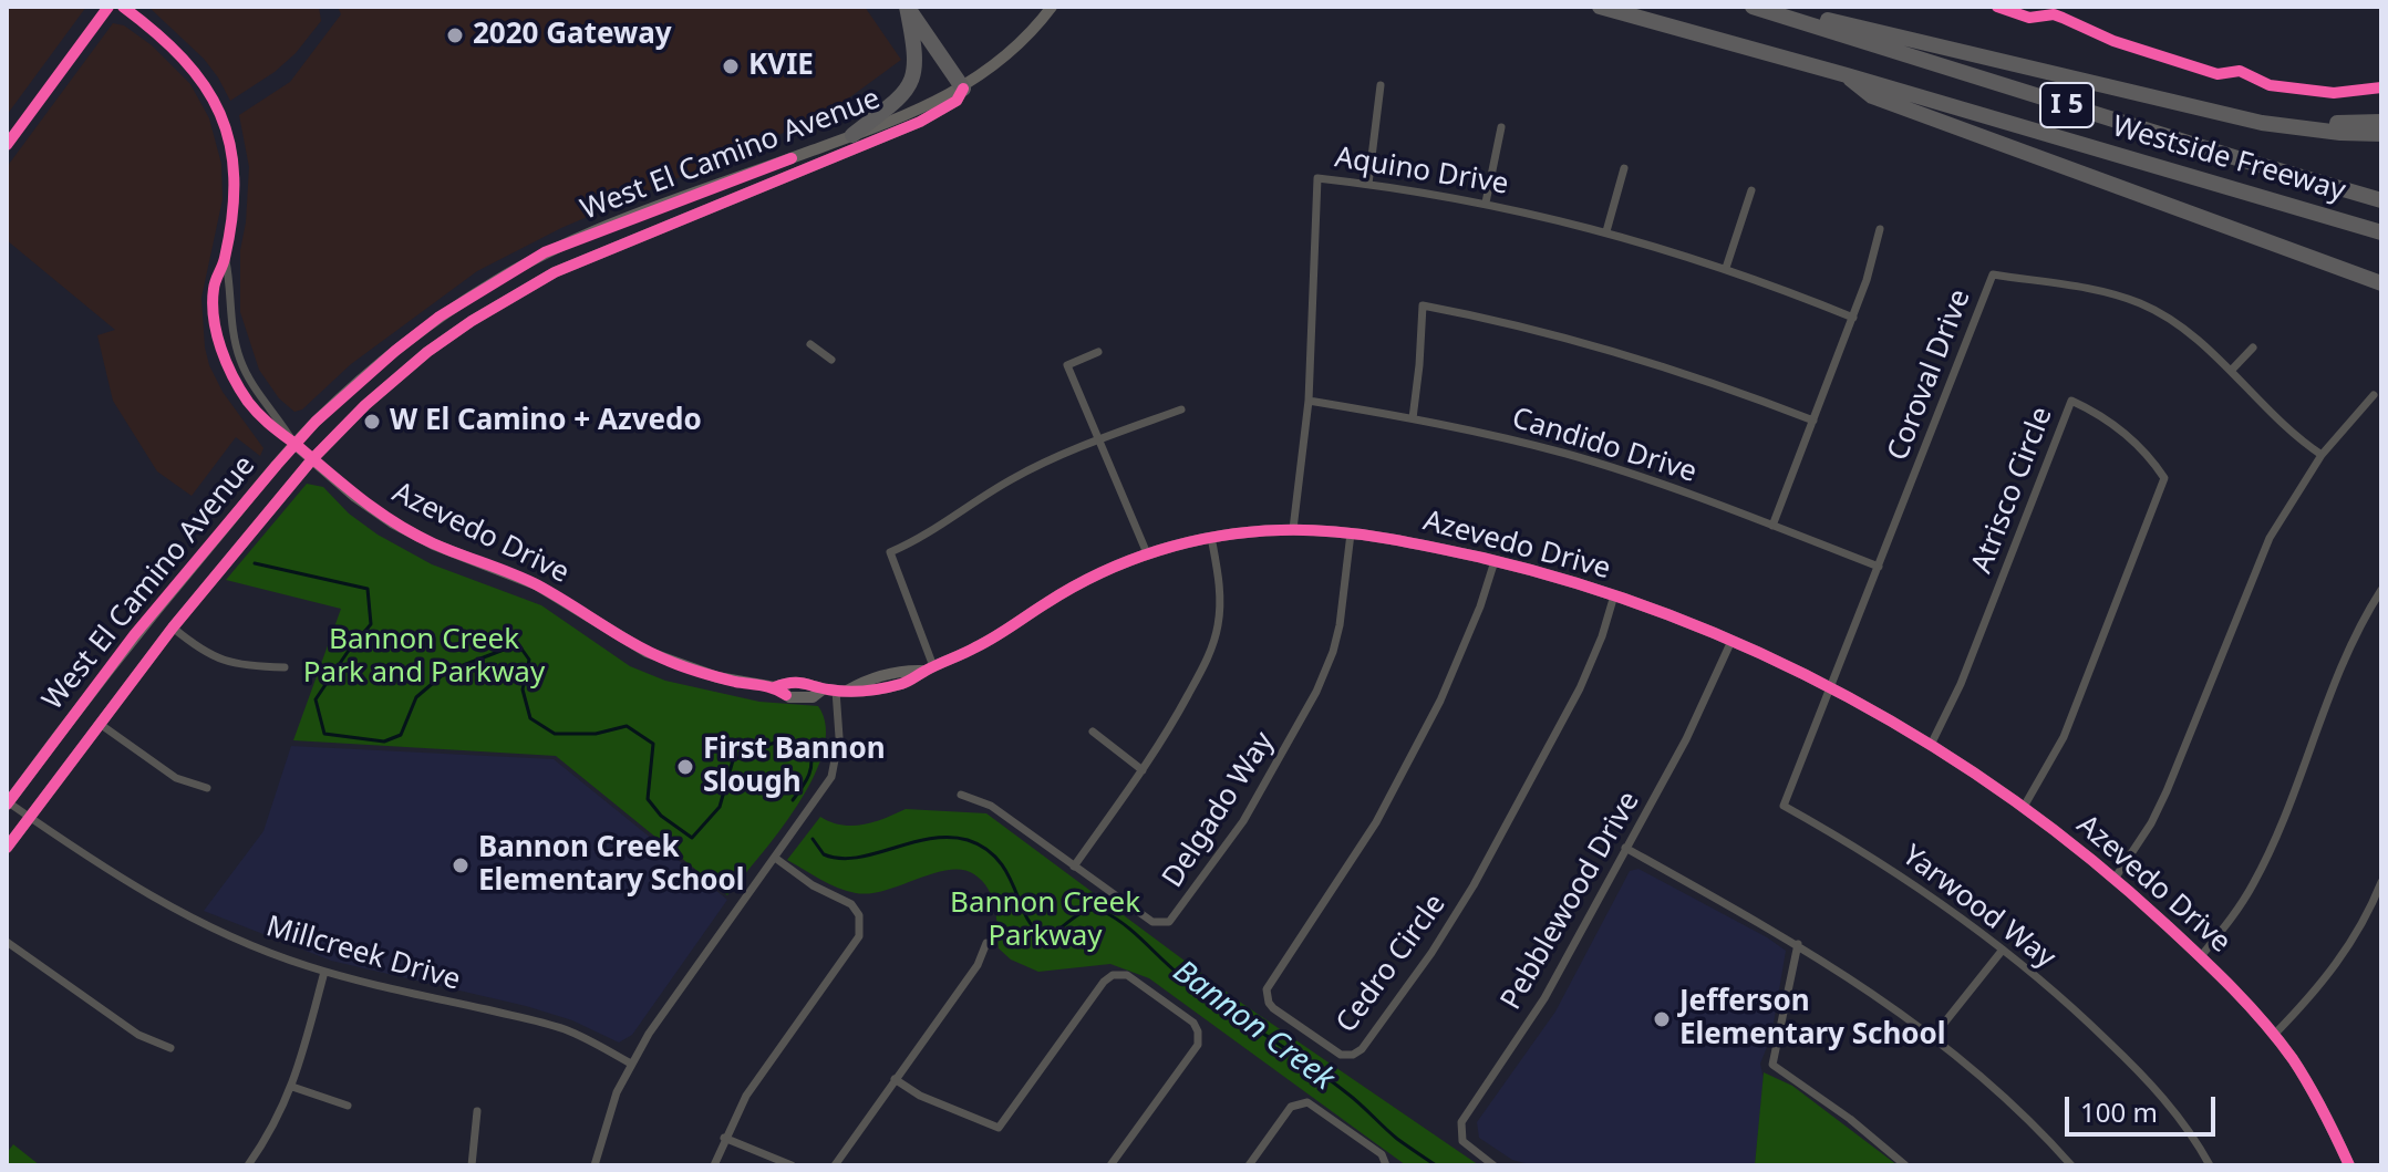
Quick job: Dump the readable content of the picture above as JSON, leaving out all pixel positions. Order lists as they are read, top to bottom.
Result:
{
  "streets": {
    "highway": ["I 5", "Westside Freeway"],
    "main road": ["West El Camino Avenue", "Azevedo Drive"],
    "street": [
      "Aquino Drive",
      "Coroval Drive",
      "Candido Drive",
      "Atrisco Circle",
      "Delgado Way",
      "Pebblewood Drive",
      "Yarwood Way",
      "Millcreek Drive",
      "Cedro Circle"
    ]
  },
  "crossings": [
    ["West El Camino Avenue", "Azevedo Drive"],
    ["West El Camino Avenue", "Millcreek Drive"],
    ["Aquino Drive", "Candido Drive"],
    ["Aquino Drive", "Azevedo Drive"],
    ["Coroval Drive", "Candido Drive"],
    ["Coroval Drive", "Azevedo Drive"],
    ["Coroval Drive", "Yarwood Way"],
    ["Atrisco Circle", "Azevedo Drive"],
    ["Azevedo Drive", "Delgado Way"],
    ["Azevedo Drive", "Pebblewood Drive"],
    ["Azevedo Drive", "Yarwood Way"],
    ["Azevedo Drive", "Cedro Circle"]
  ],
  "water": ["Bannon Creek"],
  "parks": ["Bannon Creek Park and Parkway", "Bannon Creek Parkway"],
  "places": [
    "2020 Gateway",
    "KVIE",
    "W El Camino + Azvedo",
    "First Bannon Slough",
    "Bannon Creek Elementary School",
    "Jefferson Elementary School"
  ],
  "scale_bar": "100 m"
}
